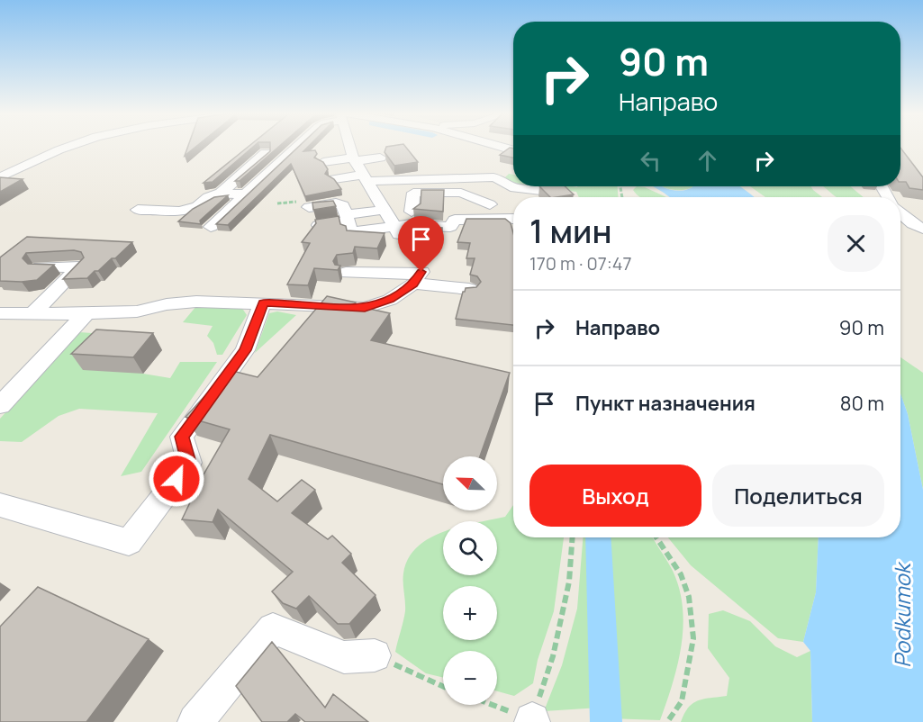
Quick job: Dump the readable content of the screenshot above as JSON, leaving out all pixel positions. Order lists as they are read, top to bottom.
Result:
{
  "water": ["Podkumok"],
  "north": "top left",
  "page": {
    "turn": ["90 m", "Направо"],
    "heading": ["1 мин", "170 m · 07:47"],
    "list": [
      {
        "name": "Направо",
        "value": "90 m"
      },
      {
        "name": "Пункт назначения",
        "value": "80 m"
      }
    ],
    "buttons": ["Выход", "Поделиться"],
    "map_buttons": ["+", "−"]
  }
}
